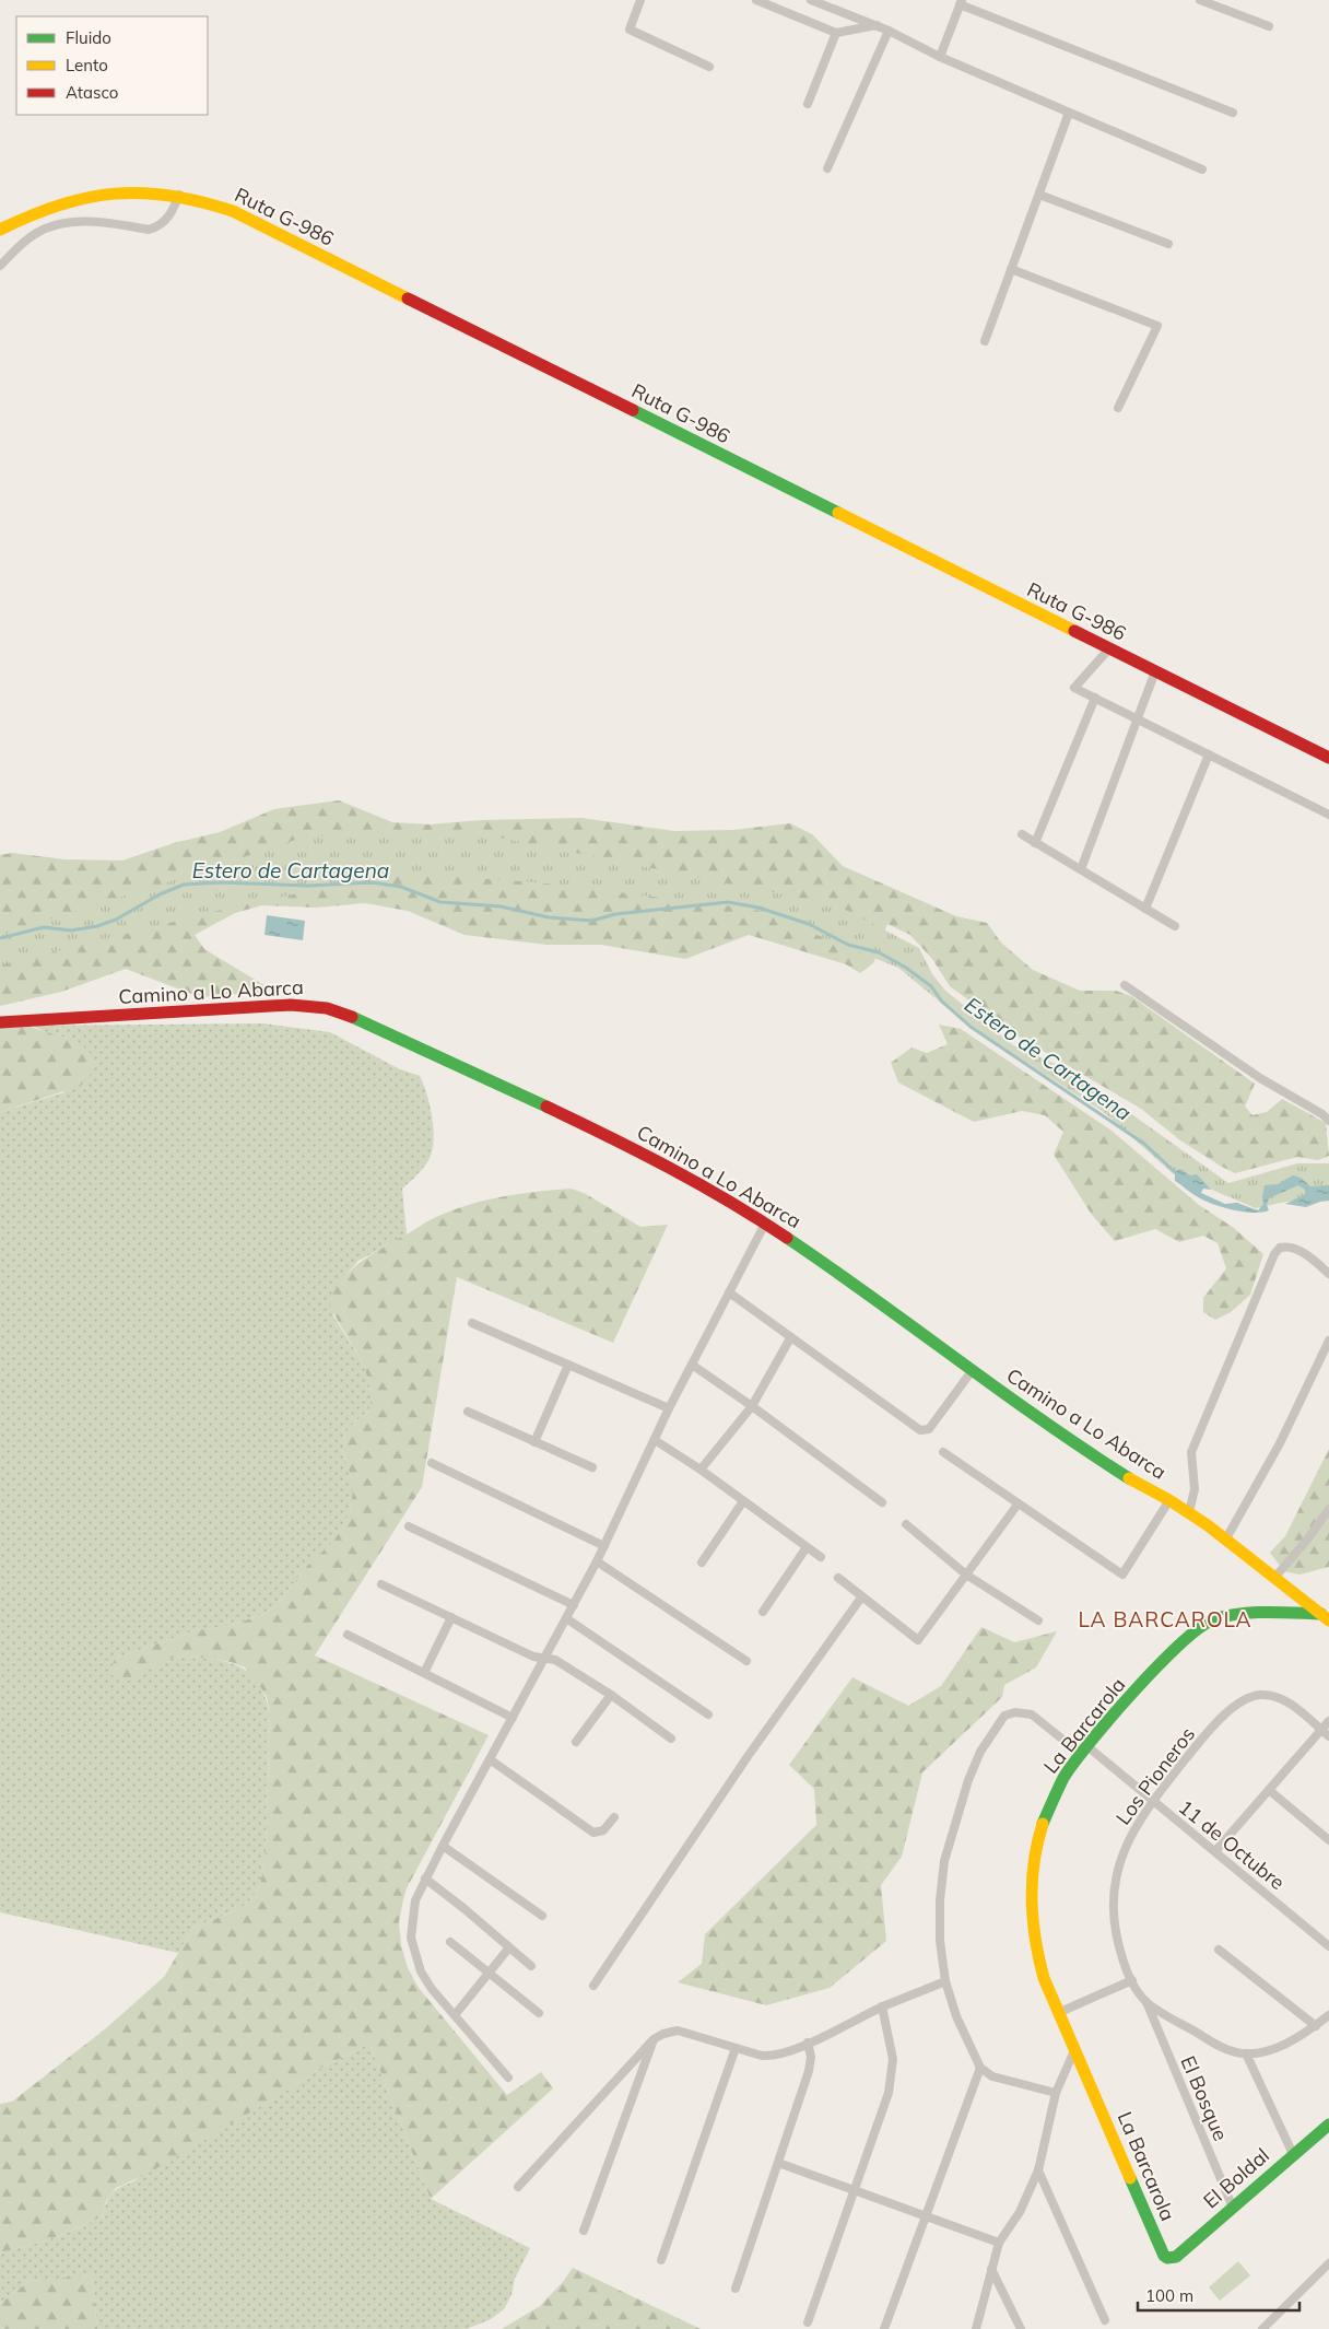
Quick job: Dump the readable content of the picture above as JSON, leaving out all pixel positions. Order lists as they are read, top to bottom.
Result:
{
  "streets": {
    "main road": [
      "Ruta G-986",
      "Camino a Lo Abarca",
      "La Barcarola",
      "El Boldal"
    ],
    "street": ["Los Pioneros", "11 de Octubre", "El Bosque"]
  },
  "crossings": [
    ["Camino a Lo Abarca", "La Barcarola"],
    ["La Barcarola", "11 de Octubre"],
    ["La Barcarola", "El Boldal"],
    ["Los Pioneros", "11 de Octubre"],
    ["Los Pioneros", "El Bosque"],
    ["El Bosque", "El Boldal"]
  ],
  "districts": ["LA BARCAROLA"],
  "water": ["Estero de Cartagena"],
  "legend": ["Fluido", "Lento", "Atasco"],
  "scale_bar": "100 m"
}
